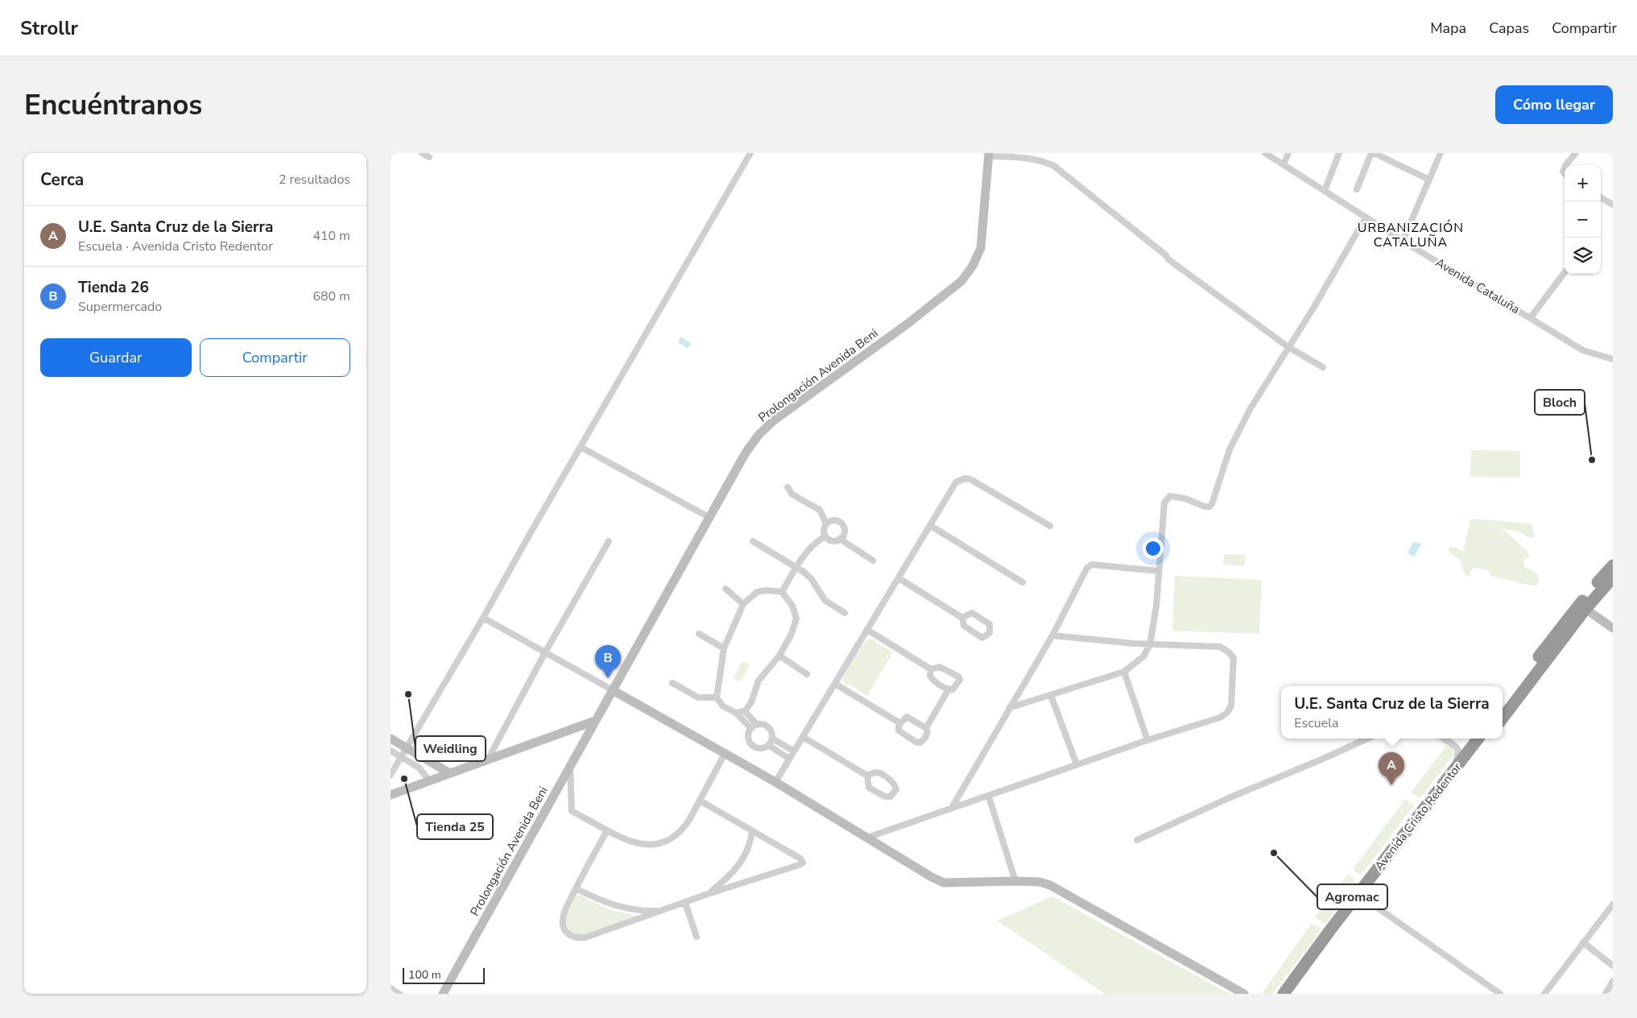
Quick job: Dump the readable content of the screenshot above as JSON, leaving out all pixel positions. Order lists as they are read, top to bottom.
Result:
{
  "streets": {
    "highway": ["Avenida Cristo Redentor"],
    "street": ["Avenida Cataluña", "Prolongación Avenida Beni"]
  },
  "districts": ["URBANIZACIÓN CATALUÑA"],
  "places": [
    "Bloch",
    "Weidling",
    "Tienda 25",
    "Agromac"
  ],
  "scale_bar": "100 m",
  "page": {
    "header": "Strollr",
    "nav": ["Mapa", "Capas", "Compartir"],
    "buttons": [
      "Cómo llegar",
      ["Guardar", "Compartir"]
    ],
    "title": "Encuéntranos",
    "heading": ["Cerca", "2 resultados"],
    "map_buttons": ["+", "−"],
    "list": [
      {
        "mark": "A",
        "name": "U.E. Santa Cruz de la Sierra",
        "note": "Escuela · Avenida Cristo Redentor",
        "value": "410 m"
      },
      {
        "mark": "B",
        "name": "Tienda 26",
        "note": "Supermercado",
        "value": "680 m"
      }
    ],
    "pins": ["B", "A"],
    "popup": ["U.E. Santa Cruz de la Sierra", "Escuela"],
    "scale": "100 m"
  }
}
